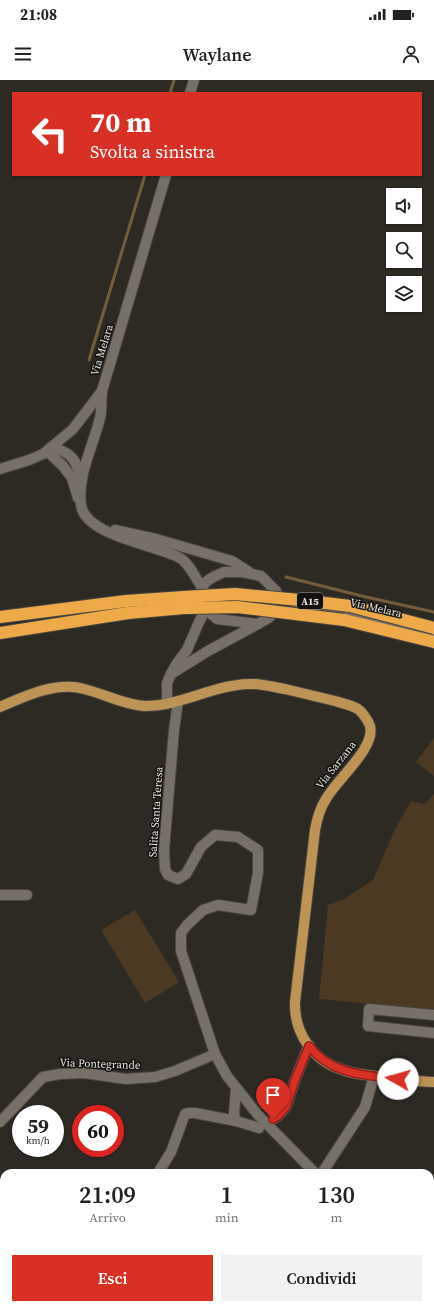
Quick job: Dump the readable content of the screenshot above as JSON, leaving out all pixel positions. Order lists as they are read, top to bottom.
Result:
{
  "streets": {
    "highway": ["A15"],
    "main road": ["Via Sarzana"],
    "street": ["Via Melara", "Salita Santa Teresa", "Via Pontegrande"]
  },
  "crossings": [
    ["Via Sarzana", "Salita Santa Teresa"],
    ["Salita Santa Teresa", "Via Pontegrande"]
  ],
  "page": {
    "status": "21:08",
    "header": "Waylane",
    "turn": ["70 m", "Svolta a sinistra"],
    "speed": "59 km/h",
    "limit": "60",
    "eta": [
      "21:09",
      "Arrivo",
      "1",
      "min",
      "130",
      "m"
    ],
    "buttons": ["Esci", "Condividi"]
  }
}
